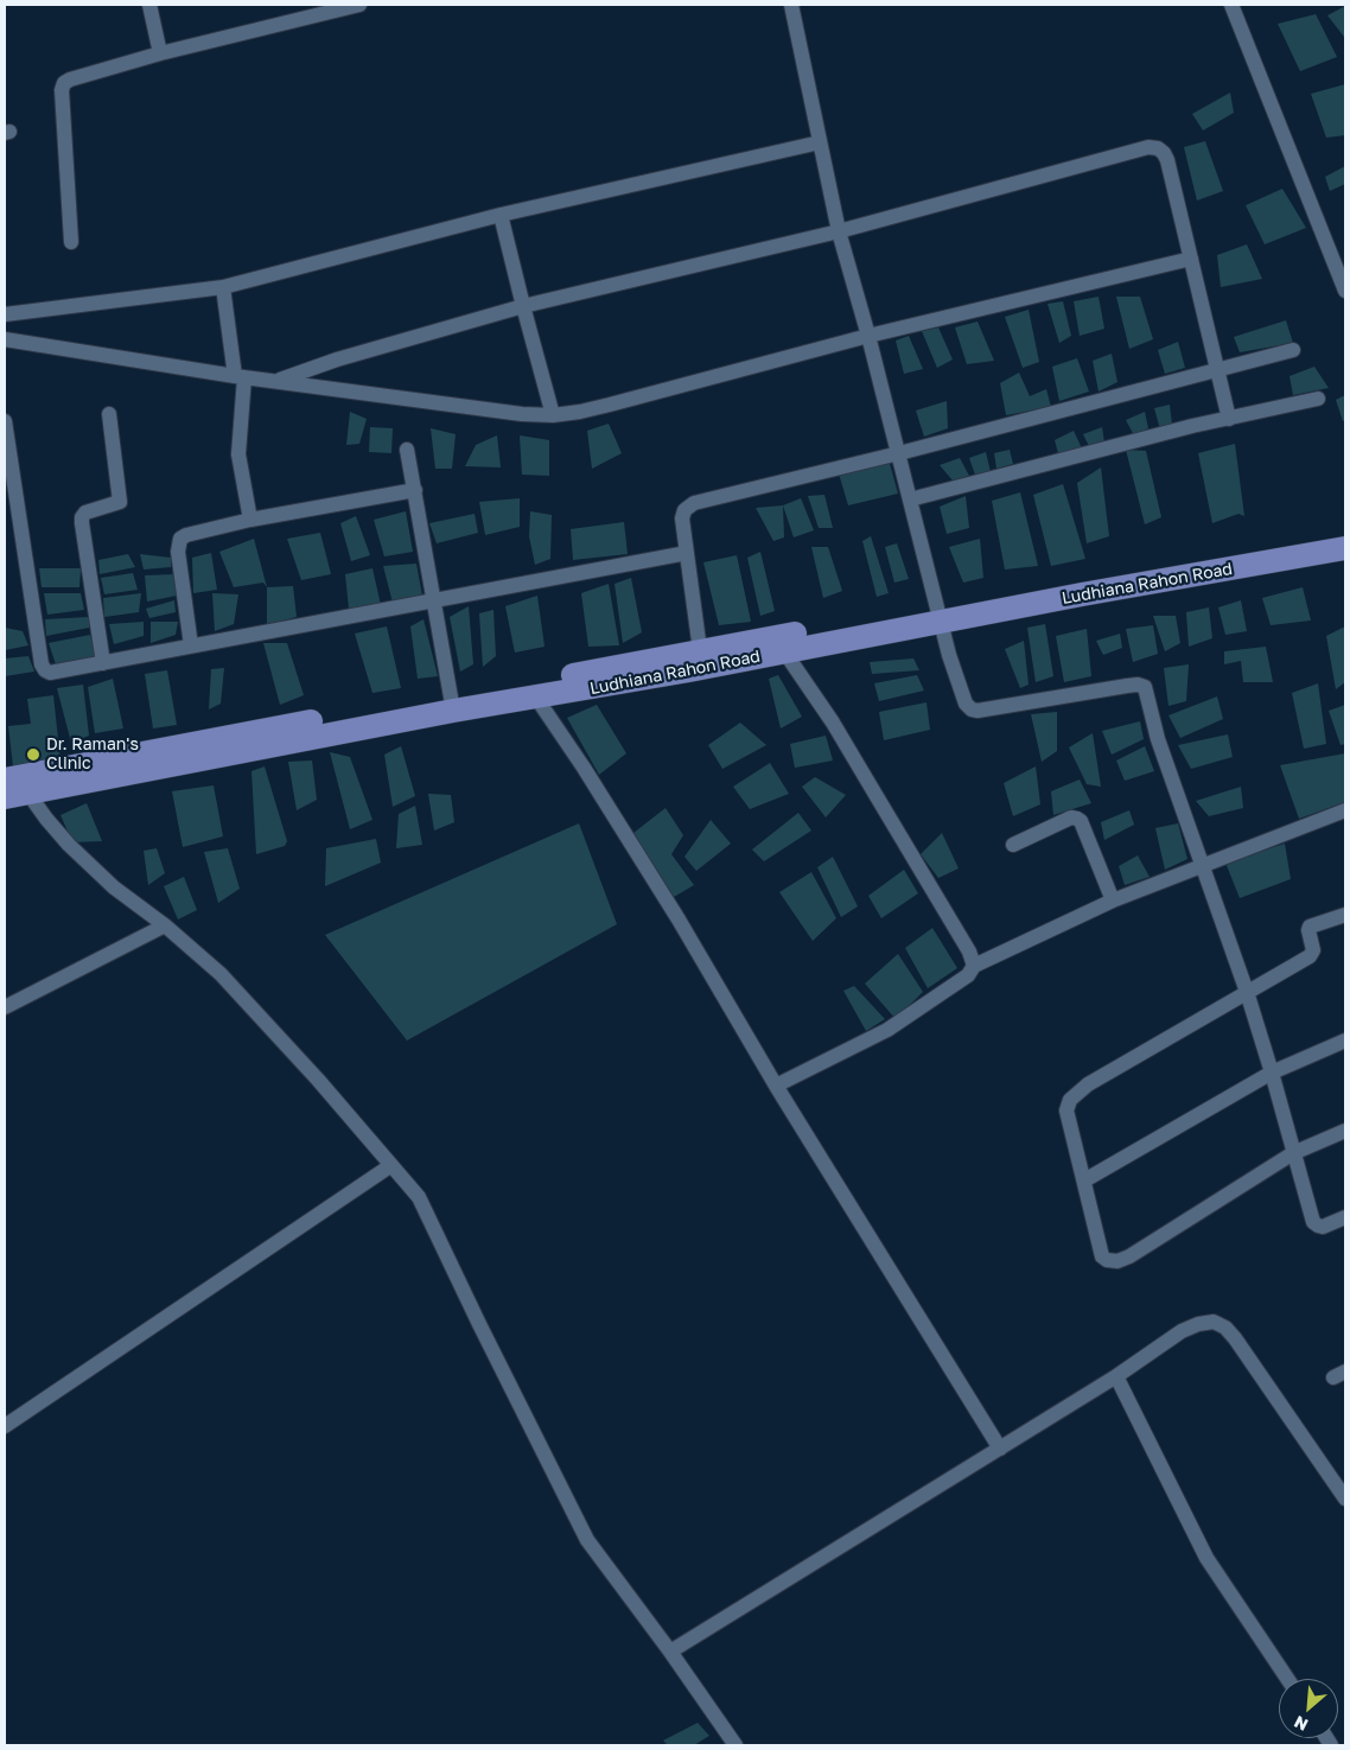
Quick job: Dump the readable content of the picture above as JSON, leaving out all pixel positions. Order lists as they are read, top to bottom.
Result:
{
  "streets": {
    "main road": ["Ludhiana Rahon Road"]
  },
  "places": ["Dr. Raman's Clinic"],
  "north": "bottom left"
}
